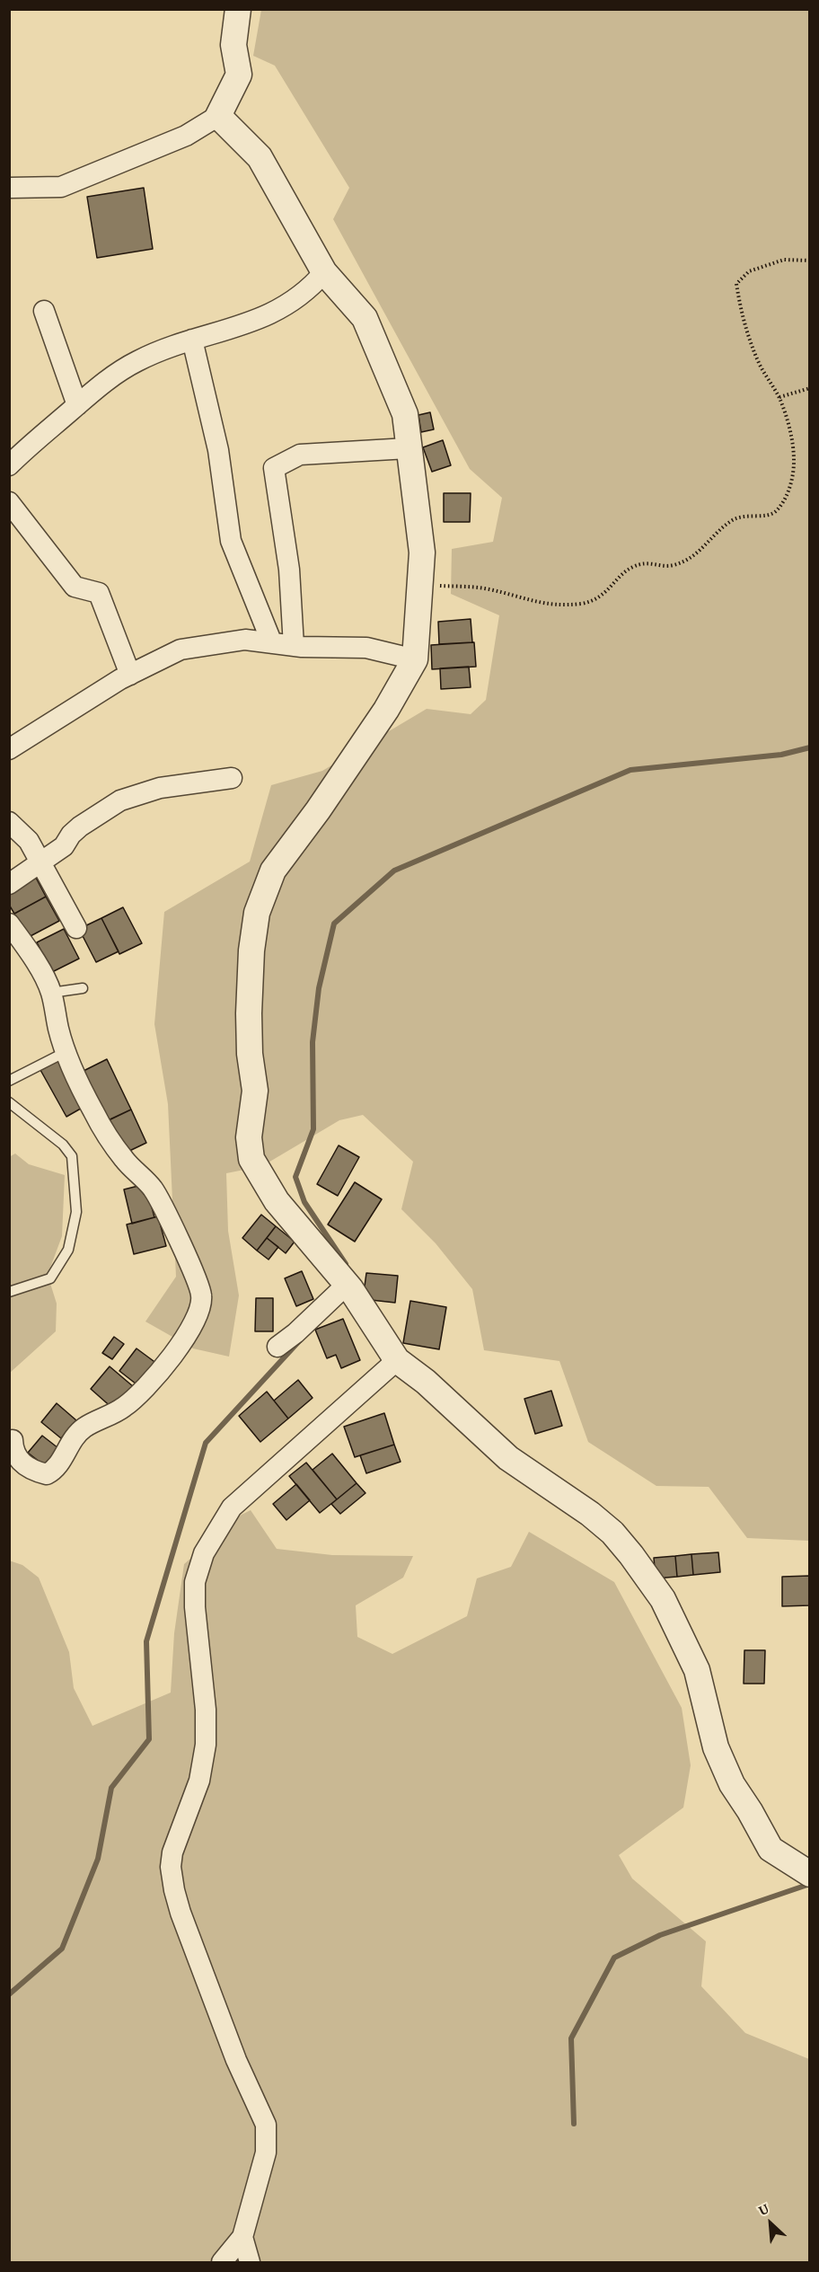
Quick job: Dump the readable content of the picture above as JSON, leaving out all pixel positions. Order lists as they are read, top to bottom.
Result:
{
  "north": "top left"
}
